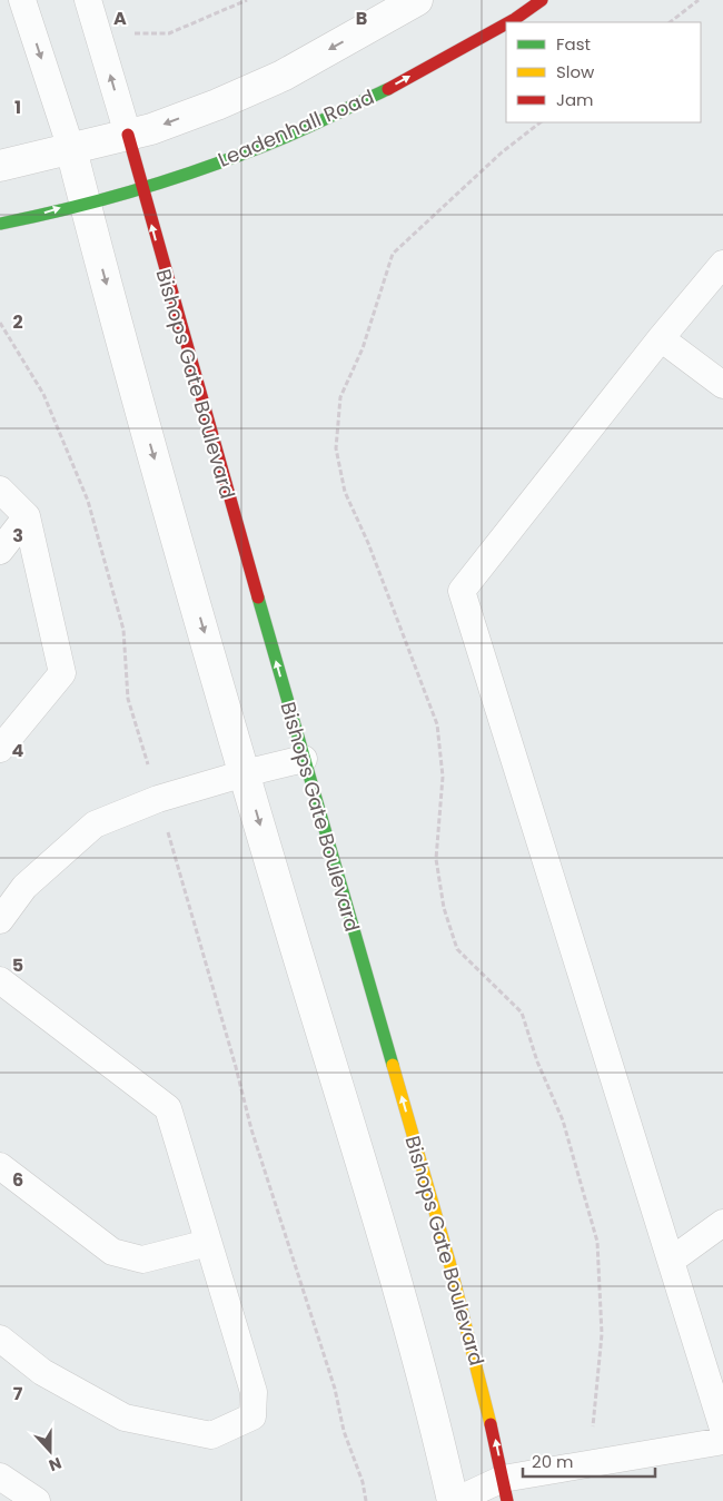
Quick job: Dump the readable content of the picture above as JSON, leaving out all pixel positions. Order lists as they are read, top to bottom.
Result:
{
  "streets": {
    "street": ["Leadenhall Road", "Bishops Gate Boulevard"]
  },
  "crossings": [
    ["Leadenhall Road", "Bishops Gate Boulevard"]
  ],
  "legend": ["Fast", "Slow", "Jam"],
  "scale_bar": "20 m",
  "north": "bottom",
  "grid": {
    "columns": ["A", "B"],
    "rows": [
      "1",
      "2",
      "3",
      "4",
      "5",
      "6",
      "7"
    ]
  }
}
